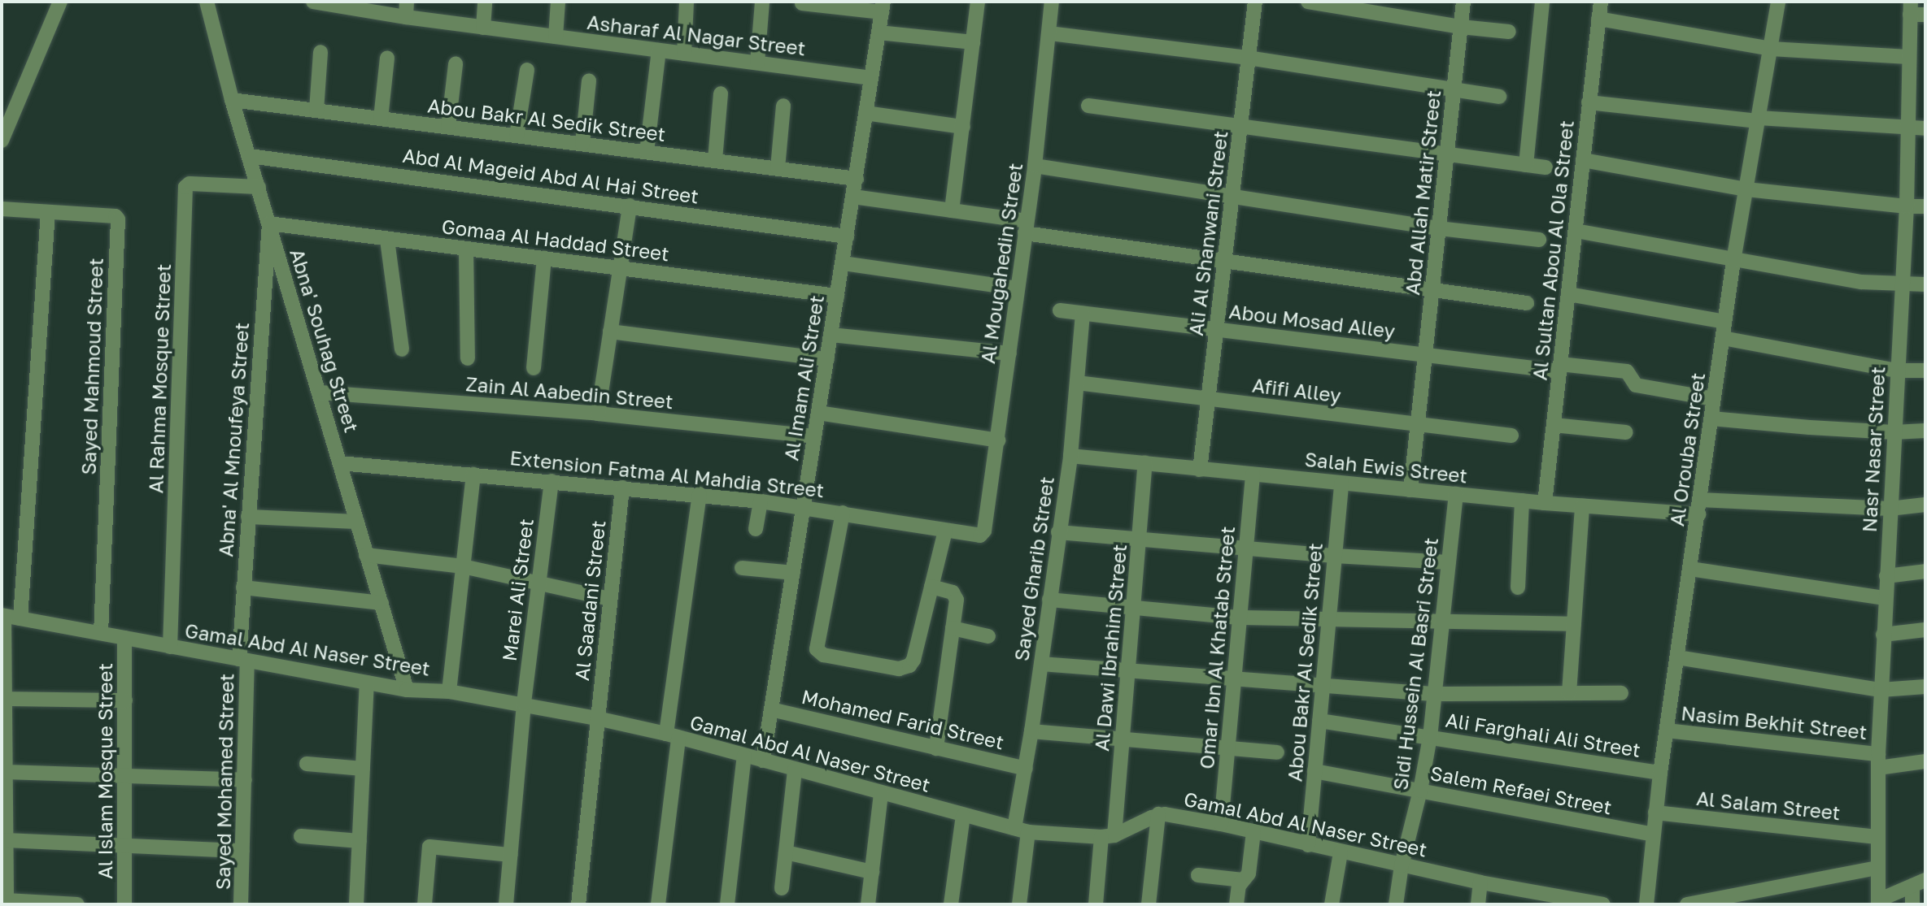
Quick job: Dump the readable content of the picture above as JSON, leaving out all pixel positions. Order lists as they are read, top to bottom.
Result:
{
  "streets": {
    "street": [
      "Asharaf Al Nagar Street",
      "Abou Bakr Al Sedik Street",
      "Abd Al Mageid Abd Al Hai Street",
      "Abd Allah Matir Street",
      "Ali Al Shanwani Street",
      "Gomaa Al Haddad Street",
      "Al Sultan Abou Al Ola Street",
      "Al Mougahedin Street",
      "Abou Mosad Alley",
      "Abna' Souhag Street",
      "Sayed Mahmoud Street",
      "Al Imam Ali Street",
      "Al Rahma Mosque Street",
      "Afifi Alley",
      "Zain Al Aabedin Street",
      "Abna' Al Mnoufeya Street",
      "Al Orouba Street",
      "Nasr Nasar Street",
      "Salah Ewis Street",
      "Extension Fatma Al Mahdia Street",
      "Sayed Gharib Street",
      "Marei Ali Street",
      "Al Saadani Street",
      "Al Dawi Ibrahim Street",
      "Omar Ibn Al Khatab Street",
      "Gamal Abd Al Naser Street",
      "Sidi Hussein Al Basri Street",
      "Mohamed Farid Street",
      "Nasim Bekhit Street",
      "Ali Farghali Ali Street",
      "Al Islam Mosque Street",
      "Sayed Mohamed Street",
      "Salem Refaei Street",
      "Al Salam Street"
    ]
  },
  "crossings": [
    ["Asharaf Al Nagar Street", "Al Imam Ali Street"],
    ["Abou Bakr Al Sedik Street", "Abna' Souhag Street"],
    ["Abou Bakr Al Sedik Street", "Al Imam Ali Street"],
    ["Abou Bakr Al Sedik Street", "Salah Ewis Street"],
    ["Abou Bakr Al Sedik Street", "Gamal Abd Al Naser Street"],
    ["Abou Bakr Al Sedik Street", "Ali Farghali Ali Street"],
    ["Abou Bakr Al Sedik Street", "Salem Refaei Street"],
    ["Abd Al Mageid Abd Al Hai Street", "Abna' Souhag Street"],
    ["Abd Al Mageid Abd Al Hai Street", "Al Imam Ali Street"],
    ["Abd Allah Matir Street", "Abou Mosad Alley"],
    ["Abd Allah Matir Street", "Afifi Alley"],
    ["Abd Allah Matir Street", "Salah Ewis Street"],
    ["Ali Al Shanwani Street", "Abou Mosad Alley"],
    ["Ali Al Shanwani Street", "Afifi Alley"],
    ["Ali Al Shanwani Street", "Salah Ewis Street"],
    ["Gomaa Al Haddad Street", "Abna' Souhag Street"],
    ["Gomaa Al Haddad Street", "Al Imam Ali Street"],
    ["Gomaa Al Haddad Street", "Abna' Al Mnoufeya Street"],
    ["Al Sultan Abou Al Ola Street", "Abou Mosad Alley"],
    ["Al Sultan Abou Al Ola Street", "Salah Ewis Street"],
    ["Al Mougahedin Street", "Extension Fatma Al Mahdia Street"],
    ["Abou Mosad Alley", "Al Orouba Street"],
    ["Abou Mosad Alley", "Sayed Gharib Street"],
    ["Abna' Souhag Street", "Al Rahma Mosque Street"],
    ["Abna' Souhag Street", "Zain Al Aabedin Street"],
    ["Abna' Souhag Street", "Abna' Al Mnoufeya Street"],
    ["Abna' Souhag Street", "Extension Fatma Al Mahdia Street"],
    ["Abna' Souhag Street", "Gamal Abd Al Naser Street"],
    ["Sayed Mahmoud Street", "Gamal Abd Al Naser Street"],
    ["Al Imam Ali Street", "Zain Al Aabedin Street"],
    ["Al Imam Ali Street", "Extension Fatma Al Mahdia Street"],
    ["Al Imam Ali Street", "Gamal Abd Al Naser Street"],
    ["Al Imam Ali Street", "Mohamed Farid Street"],
    ["Al Rahma Mosque Street", "Gamal Abd Al Naser Street"],
    ["Afifi Alley", "Sayed Gharib Street"],
    ["Abna' Al Mnoufeya Street", "Gamal Abd Al Naser Street"],
    ["Abna' Al Mnoufeya Street", "Sayed Mohamed Street"],
    ["Al Orouba Street", "Salah Ewis Street"],
    ["Al Orouba Street", "Nasim Bekhit Street"],
    ["Al Orouba Street", "Ali Farghali Ali Street"],
    ["Al Orouba Street", "Salem Refaei Street"],
    ["Al Orouba Street", "Al Salam Street"],
    ["Nasr Nasar Street", "Salah Ewis Street"],
    ["Nasr Nasar Street", "Nasim Bekhit Street"],
    ["Nasr Nasar Street", "Al Salam Street"],
    ["Salah Ewis Street", "Sayed Gharib Street"],
    ["Salah Ewis Street", "Al Dawi Ibrahim Street"],
    ["Salah Ewis Street", "Omar Ibn Al Khatab Street"],
    ["Salah Ewis Street", "Sidi Hussein Al Basri Street"],
    ["Extension Fatma Al Mahdia Street", "Marei Ali Street"],
    ["Extension Fatma Al Mahdia Street", "Al Saadani Street"],
    ["Sayed Gharib Street", "Gamal Abd Al Naser Street"],
    ["Sayed Gharib Street", "Mohamed Farid Street"],
    ["Marei Ali Street", "Gamal Abd Al Naser Street"],
    ["Al Saadani Street", "Gamal Abd Al Naser Street"],
    ["Al Dawi Ibrahim Street", "Gamal Abd Al Naser Street"],
    ["Omar Ibn Al Khatab Street", "Gamal Abd Al Naser Street"],
    ["Gamal Abd Al Naser Street", "Sidi Hussein Al Basri Street"],
    ["Gamal Abd Al Naser Street", "Al Islam Mosque Street"],
    ["Gamal Abd Al Naser Street", "Sayed Mohamed Street"],
    ["Sidi Hussein Al Basri Street", "Ali Farghali Ali Street"],
    ["Sidi Hussein Al Basri Street", "Salem Refaei Street"]
  ]
}
